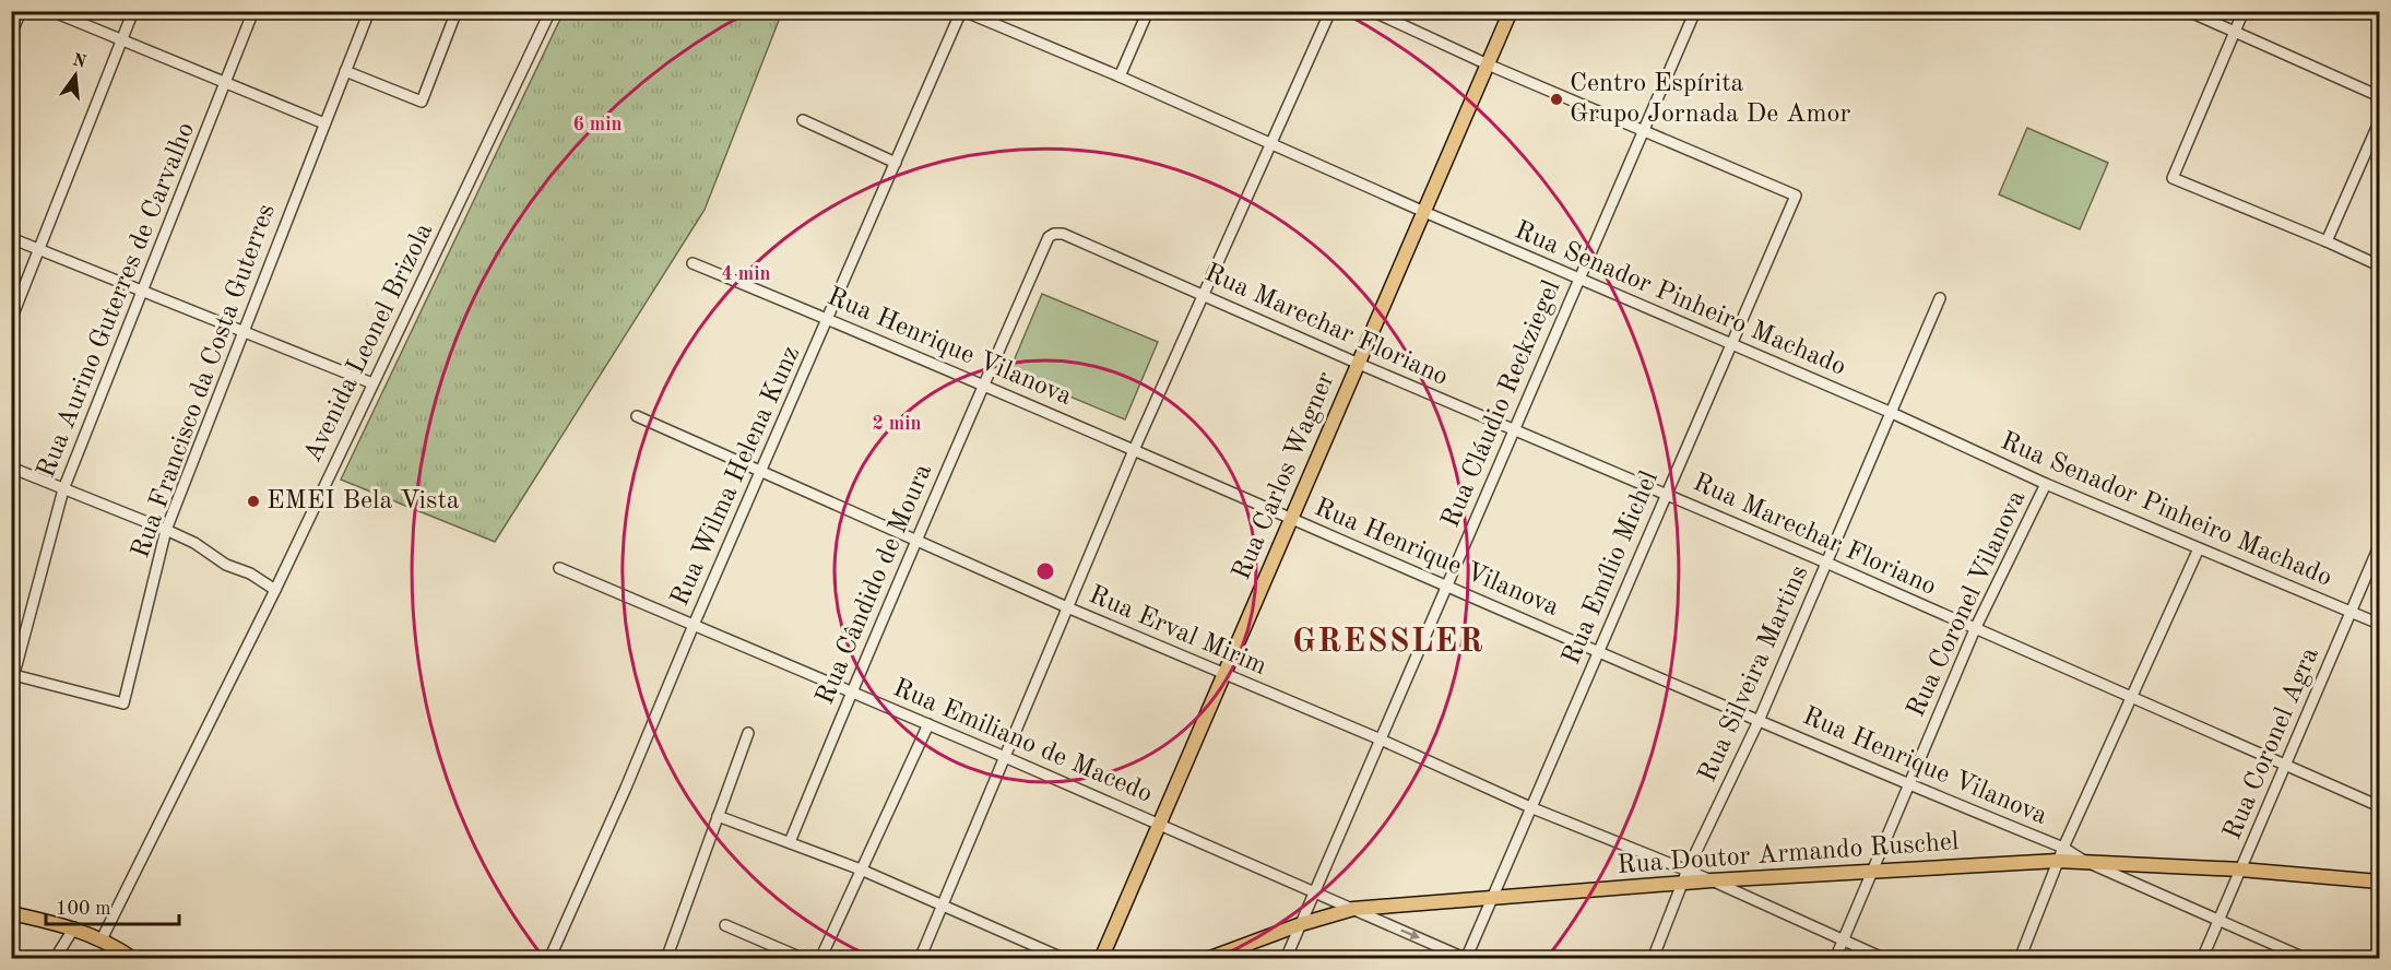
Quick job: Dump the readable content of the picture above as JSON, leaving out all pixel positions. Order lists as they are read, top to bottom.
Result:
{
  "streets": {
    "main road": ["Rua Carlos Wagner", "Rua Doutor Armando Ruschel"],
    "street": [
      "Rua Senador Pinheiro Machado",
      "Rua Aurino Guterres de Carvalho",
      "Rua Marechar Floriano",
      "Avenida Leonel Brizola",
      "Rua Henrique Vilanova",
      "Rua Francisco da Costa Guterres",
      "Rua Cláudio Reckziegel",
      "Rua Wilma Helena Kunz",
      "Rua Emílio Michel",
      "Rua Cândido de Moura",
      "Rua Coronel Vilanova",
      "Rua Erval Mirim",
      "Rua Silveira Martins",
      "Rua Emiliano de Macedo",
      "Rua Coronel Agra"
    ]
  },
  "crossings": [
    ["Rua Senador Pinheiro Machado", "Rua Cláudio Reckziegel"],
    ["Rua Senador Pinheiro Machado", "Rua Wilma Helena Kunz"],
    ["Rua Senador Pinheiro Machado", "Rua Carlos Wagner"],
    ["Rua Senador Pinheiro Machado", "Rua Emílio Michel"],
    ["Rua Senador Pinheiro Machado", "Rua Coronel Vilanova"],
    ["Rua Senador Pinheiro Machado", "Rua Silveira Martins"],
    ["Rua Senador Pinheiro Machado", "Rua Coronel Agra"],
    ["Rua Aurino Guterres de Carvalho", "Rua Francisco da Costa Guterres"],
    ["Rua Marechar Floriano", "Rua Cláudio Reckziegel"],
    ["Rua Marechar Floriano", "Rua Carlos Wagner"],
    ["Rua Marechar Floriano", "Rua Emílio Michel"],
    ["Rua Marechar Floriano", "Rua Cândido de Moura"],
    ["Rua Marechar Floriano", "Rua Coronel Vilanova"],
    ["Rua Marechar Floriano", "Rua Silveira Martins"],
    ["Rua Marechar Floriano", "Rua Coronel Agra"],
    ["Rua Henrique Vilanova", "Rua Cláudio Reckziegel"],
    ["Rua Henrique Vilanova", "Rua Wilma Helena Kunz"],
    ["Rua Henrique Vilanova", "Rua Carlos Wagner"],
    ["Rua Henrique Vilanova", "Rua Emílio Michel"],
    ["Rua Henrique Vilanova", "Rua Cândido de Moura"],
    ["Rua Henrique Vilanova", "Rua Coronel Vilanova"],
    ["Rua Henrique Vilanova", "Rua Silveira Martins"],
    ["Rua Henrique Vilanova", "Rua Doutor Armando Ruschel"],
    ["Rua Cláudio Reckziegel", "Rua Emílio Michel"],
    ["Rua Cláudio Reckziegel", "Rua Erval Mirim"],
    ["Rua Cláudio Reckziegel", "Rua Emiliano de Macedo"],
    ["Rua Cláudio Reckziegel", "Rua Doutor Armando Ruschel"],
    ["Rua Wilma Helena Kunz", "Rua Erval Mirim"],
    ["Rua Wilma Helena Kunz", "Rua Emiliano de Macedo"],
    ["Rua Carlos Wagner", "Rua Erval Mirim"],
    ["Rua Carlos Wagner", "Rua Emiliano de Macedo"],
    ["Rua Emílio Michel", "Rua Erval Mirim"],
    ["Rua Emílio Michel", "Rua Emiliano de Macedo"],
    ["Rua Emílio Michel", "Rua Doutor Armando Ruschel"],
    ["Rua Cândido de Moura", "Rua Erval Mirim"],
    ["Rua Cândido de Moura", "Rua Emiliano de Macedo"],
    ["Rua Coronel Vilanova", "Rua Erval Mirim"],
    ["Rua Coronel Vilanova", "Rua Doutor Armando Ruschel"],
    ["Rua Erval Mirim", "Rua Silveira Martins"],
    ["Rua Erval Mirim", "Rua Doutor Armando Ruschel"],
    ["Rua Silveira Martins", "Rua Doutor Armando Ruschel"],
    ["Rua Emiliano de Macedo", "Rua Doutor Armando Ruschel"],
    ["Rua Coronel Agra", "Rua Doutor Armando Ruschel"]
  ],
  "districts": ["GRESSLER"],
  "places": ["Centro Espírita Grupo Jornada De Amor", "EMEI Bela Vista"],
  "scale_bar": "100 m",
  "north": "top",
  "rings": ["6 min", "4 min", "2 min"]
}
